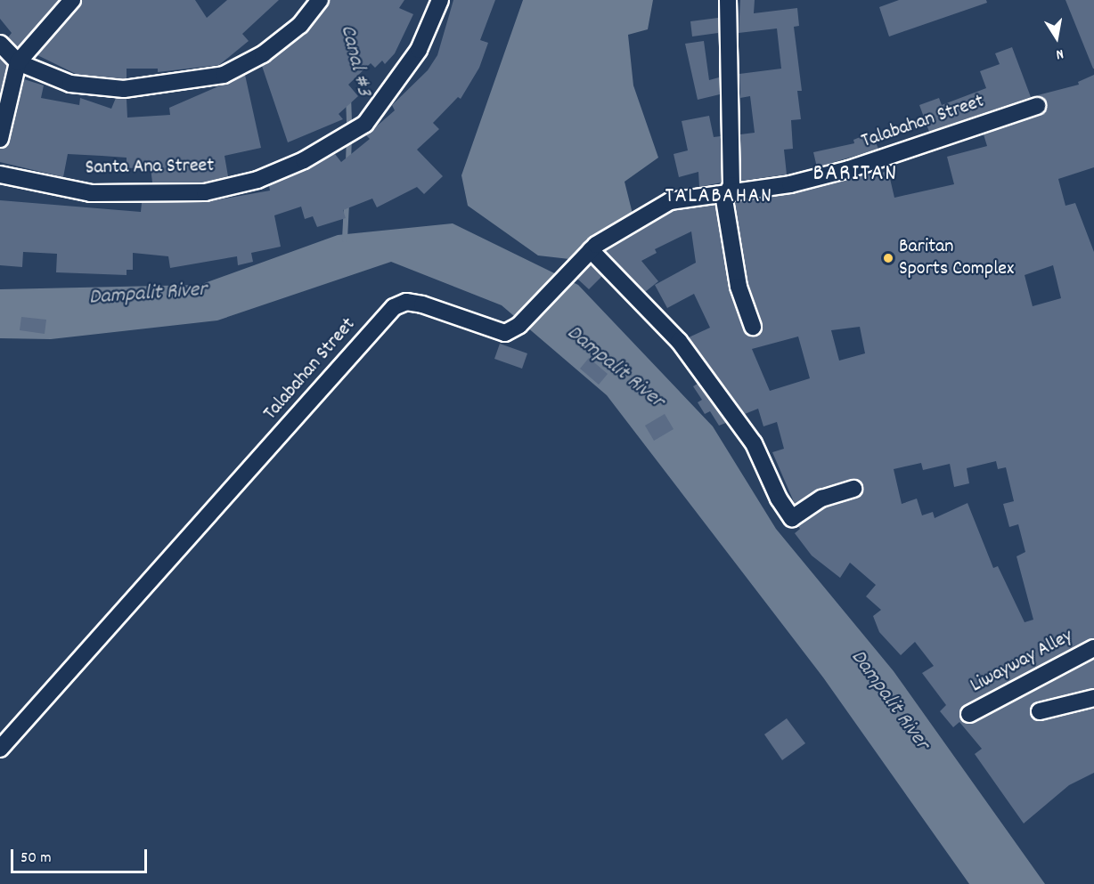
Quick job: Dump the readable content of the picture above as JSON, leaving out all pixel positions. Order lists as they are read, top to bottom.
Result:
{
  "streets": {
    "street": ["Talabahan Street", "Santa Ana Street", "Liwayway Alley"]
  },
  "districts": ["BARITAN", "TALABAHAN"],
  "water": ["Canal #3", "Dampalit River"],
  "places": ["Baritan Sports Complex"],
  "scale_bar": "50 m",
  "north": "bottom"
}
